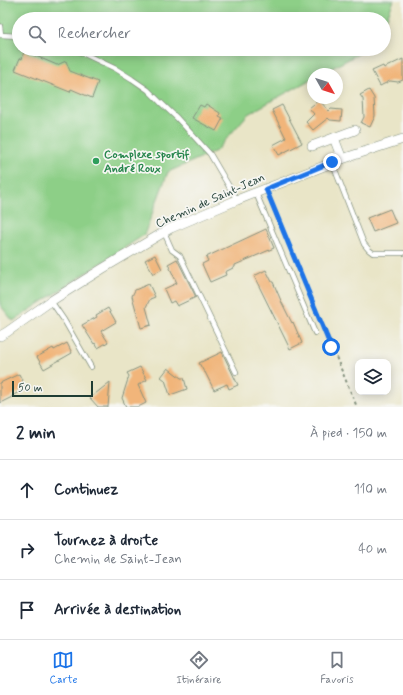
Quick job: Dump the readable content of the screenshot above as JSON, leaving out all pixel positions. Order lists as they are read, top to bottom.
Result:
{
  "streets": {
    "street": ["Chemin de Saint-Jean"]
  },
  "places": ["Complexe sportif André Roux"],
  "scale_bar": "50 m",
  "north": "bottom right",
  "page": {
    "search": "Rechercher",
    "scale": "50 m",
    "heading": ["2 min", "À pied · 150 m"],
    "list": [
      ["Continuez", "110 m"],
      ["Tournez à droite", "Chemin de Saint-Jean", "40 m"],
      "Arrivée à destination"
    ],
    "nav": ["Carte", "Itinéraire", "Favoris"]
  }
}
